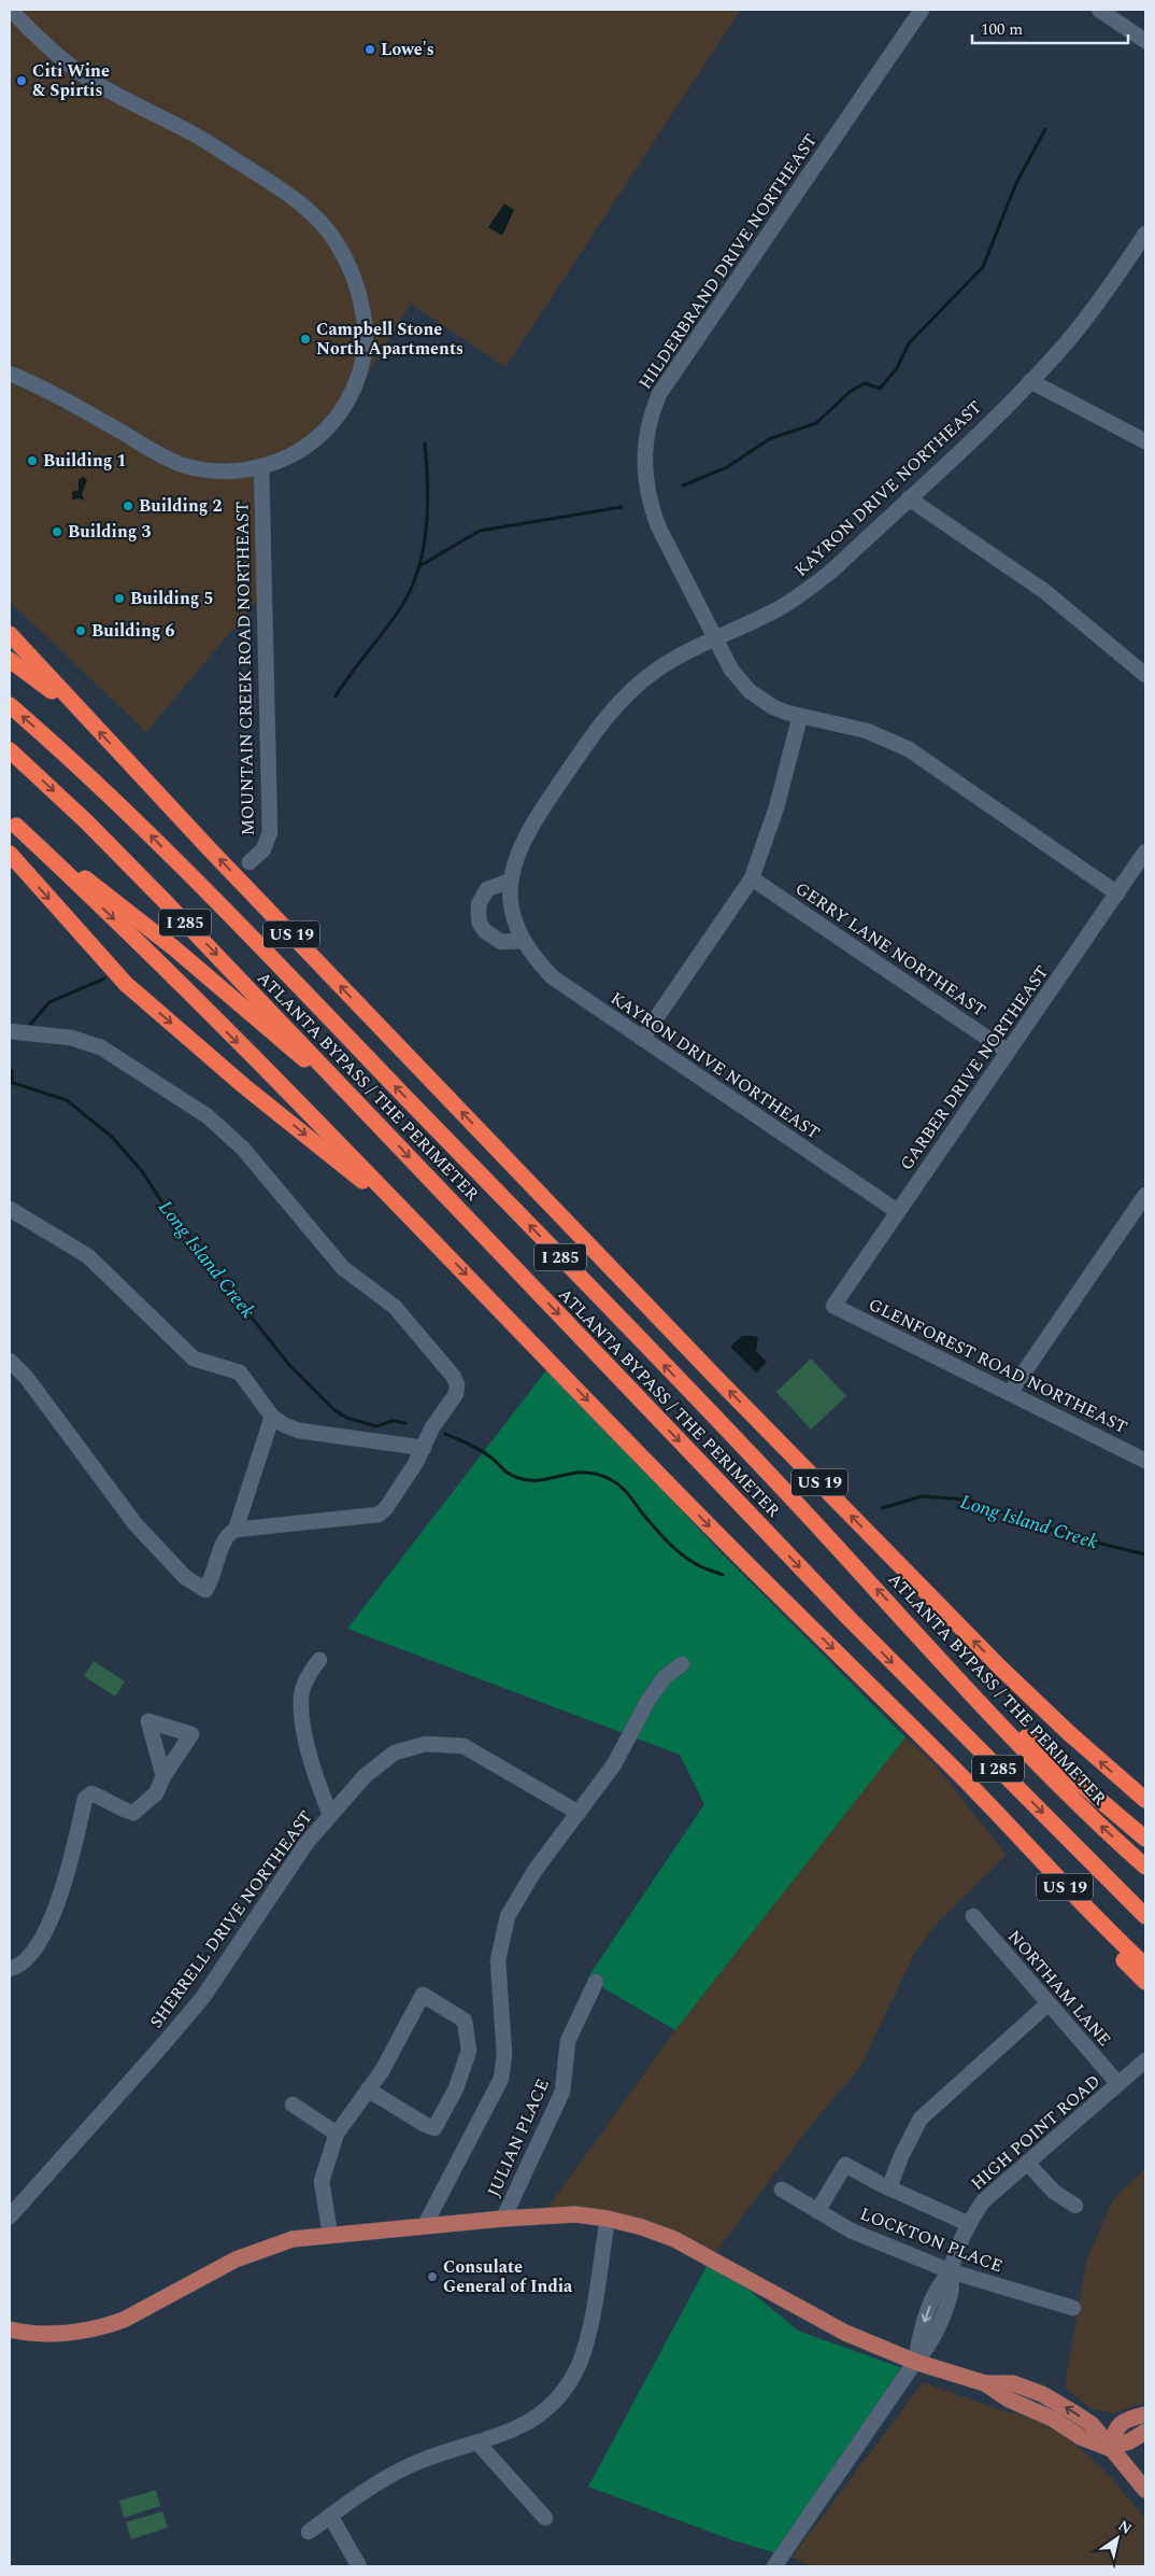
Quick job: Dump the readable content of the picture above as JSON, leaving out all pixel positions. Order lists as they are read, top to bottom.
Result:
{
  "streets": {
    "highway": ["I 285", "US 19", "ATLANTA BYPASS / THE PERIMETER"],
    "street": [
      "HILDERBRAND DRIVE NORTHEAST",
      "KAYRON DRIVE NORTHEAST",
      "MOUNTAIN CREEK ROAD NORTHEAST",
      "GERRY LANE NORTHEAST",
      "GARBER DRIVE NORTHEAST",
      "GLENFOREST ROAD NORTHEAST",
      "SHERRELL DRIVE NORTHEAST",
      "NORTHAM LANE",
      "HIGH POINT ROAD",
      "JULIAN PLACE",
      "LOCKTON PLACE"
    ]
  },
  "crossings": [
    ["HILDERBRAND DRIVE NORTHEAST", "KAYRON DRIVE NORTHEAST"],
    ["HILDERBRAND DRIVE NORTHEAST", "GARBER DRIVE NORTHEAST"],
    ["KAYRON DRIVE NORTHEAST", "GARBER DRIVE NORTHEAST"],
    ["GERRY LANE NORTHEAST", "GARBER DRIVE NORTHEAST"],
    ["GARBER DRIVE NORTHEAST", "GLENFOREST ROAD NORTHEAST"],
    ["NORTHAM LANE", "HIGH POINT ROAD"],
    ["HIGH POINT ROAD", "LOCKTON PLACE"]
  ],
  "water": ["Long Island Creek"],
  "places": [
    "Lowe's",
    "Citi Wine & Spirtis",
    "Campbell Stone North Apartments",
    "Building 1",
    "Building 2",
    "Building 3",
    "Building 5",
    "Building 6",
    "Consulate General of India"
  ],
  "scale_bar": "100 m",
  "north": "top right"
}
